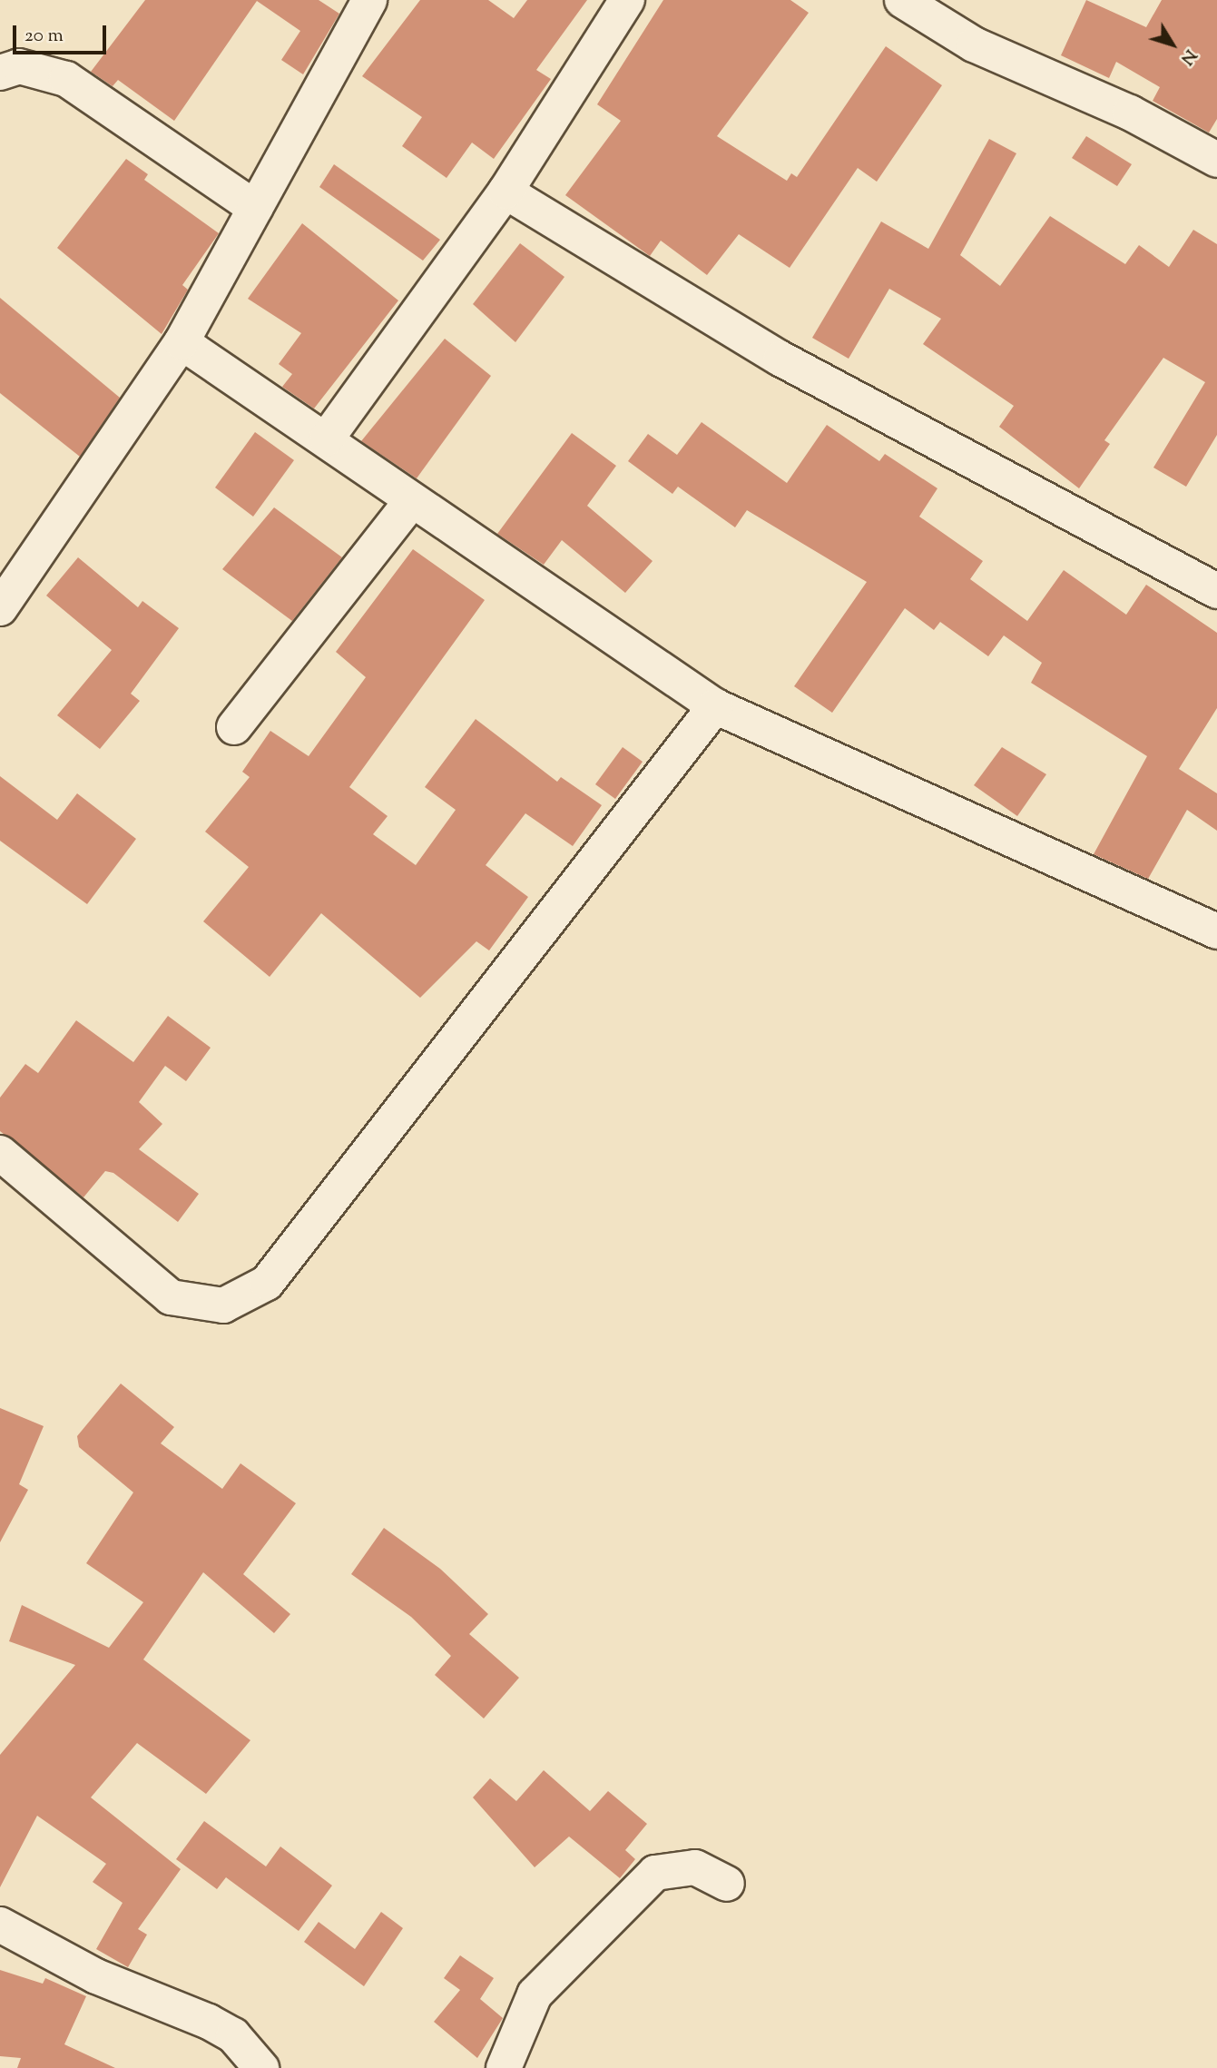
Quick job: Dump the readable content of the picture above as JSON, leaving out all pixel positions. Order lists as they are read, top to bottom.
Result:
{
  "scale_bar": "20 m",
  "north": "bottom right"
}
